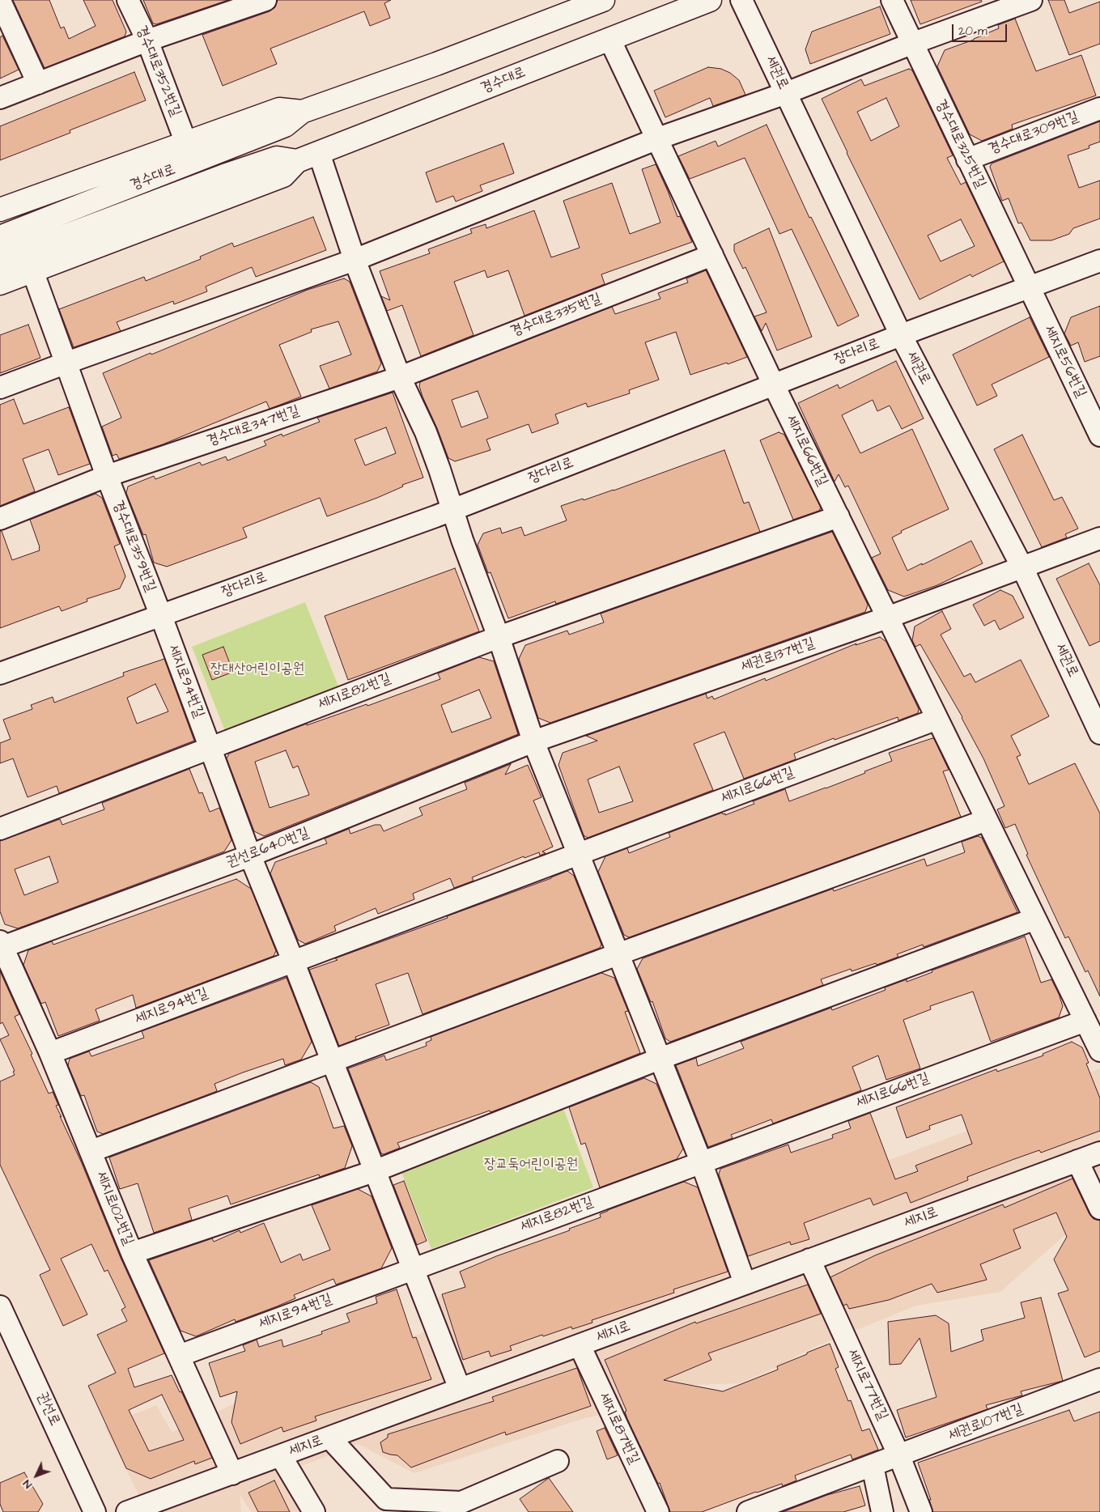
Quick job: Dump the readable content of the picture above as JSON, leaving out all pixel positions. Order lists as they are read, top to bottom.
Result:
{
  "streets": {
    "main road": ["경수대로"],
    "street": [
      "경수대로352번길",
      "세권로",
      "경수대로309번길",
      "경수대로325번길",
      "경수대로335번길",
      "장다리로",
      "세지로56번길",
      "경수대로347번길",
      "세지로66번길",
      "경수대로359번길",
      "세권로137번길",
      "세지로94번길",
      "세지로82번길",
      "권선로640번길",
      "세지로102번길",
      "세지로",
      "세지로77번길",
      "권선로",
      "세권로107번길",
      "세지로87번길"
    ]
  },
  "crossings": [
    ["경수대로352번길", "경수대로"],
    ["세권로", "장다리로"],
    ["세권로", "세권로137번길"],
    ["경수대로", "경수대로359번길"],
    ["경수대로309번길", "경수대로325번길"],
    ["경수대로325번길", "장다리로"],
    ["경수대로325번길", "세지로56번길"],
    ["경수대로335번길", "경수대로347번길"],
    ["장다리로", "세지로56번길"],
    ["장다리로", "세지로66번길"],
    ["장다리로", "경수대로359번길"],
    ["장다리로", "세지로94번길"],
    ["경수대로347번길", "경수대로359번길"],
    ["세지로66번길", "세권로137번길"],
    ["세지로66번길", "세지로82번길"],
    ["경수대로359번길", "세지로94번길"],
    ["세권로137번길", "권선로640번길"],
    ["세지로94번길", "세지로82번길"],
    ["세지로94번길", "권선로640번길"],
    ["세지로94번길", "세지로102번길"],
    ["세지로94번길", "세지로"],
    ["권선로640번길", "세지로102번길"],
    ["세지로102번길", "세지로"],
    ["세지로", "세지로77번길"],
    ["세지로", "세지로87번길"],
    ["세지로77번길", "세권로107번길"]
  ],
  "parks": ["장대산어린이공원", "장교둑어린이공원"],
  "scale_bar": "20 m",
  "north": "bottom left"
}
